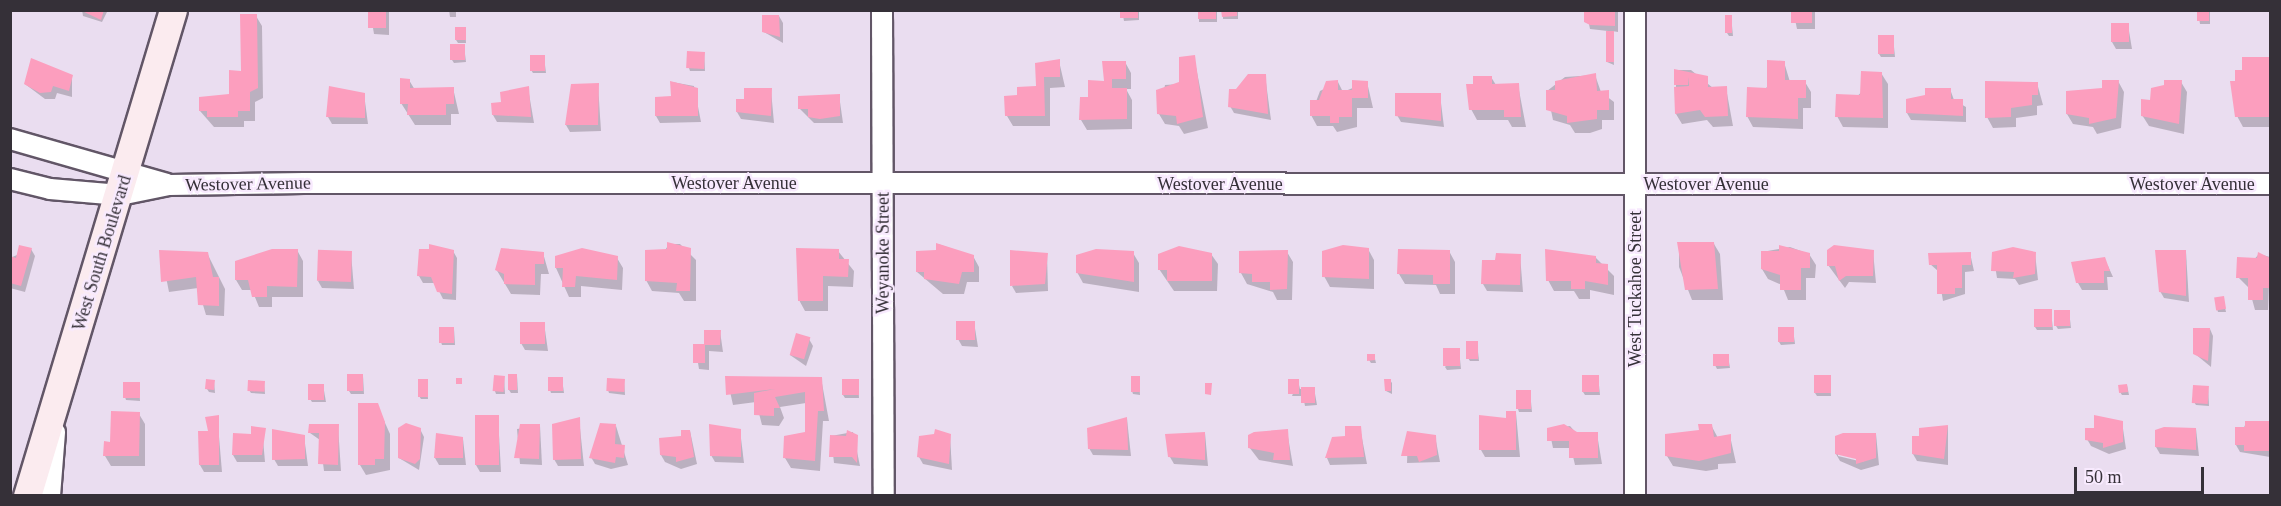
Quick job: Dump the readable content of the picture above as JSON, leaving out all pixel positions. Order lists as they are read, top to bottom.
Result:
{
  "streets": {
    "street": [
      "Westover Avenue",
      "West South Boulevard",
      "Weyanoke Street",
      "West Tuckahoe Street"
    ]
  },
  "crossings": [
    ["Westover Avenue", "West South Boulevard"],
    ["Westover Avenue", "Weyanoke Street"],
    ["Westover Avenue", "West Tuckahoe Street"]
  ],
  "scale_bar": "50 m"
}
